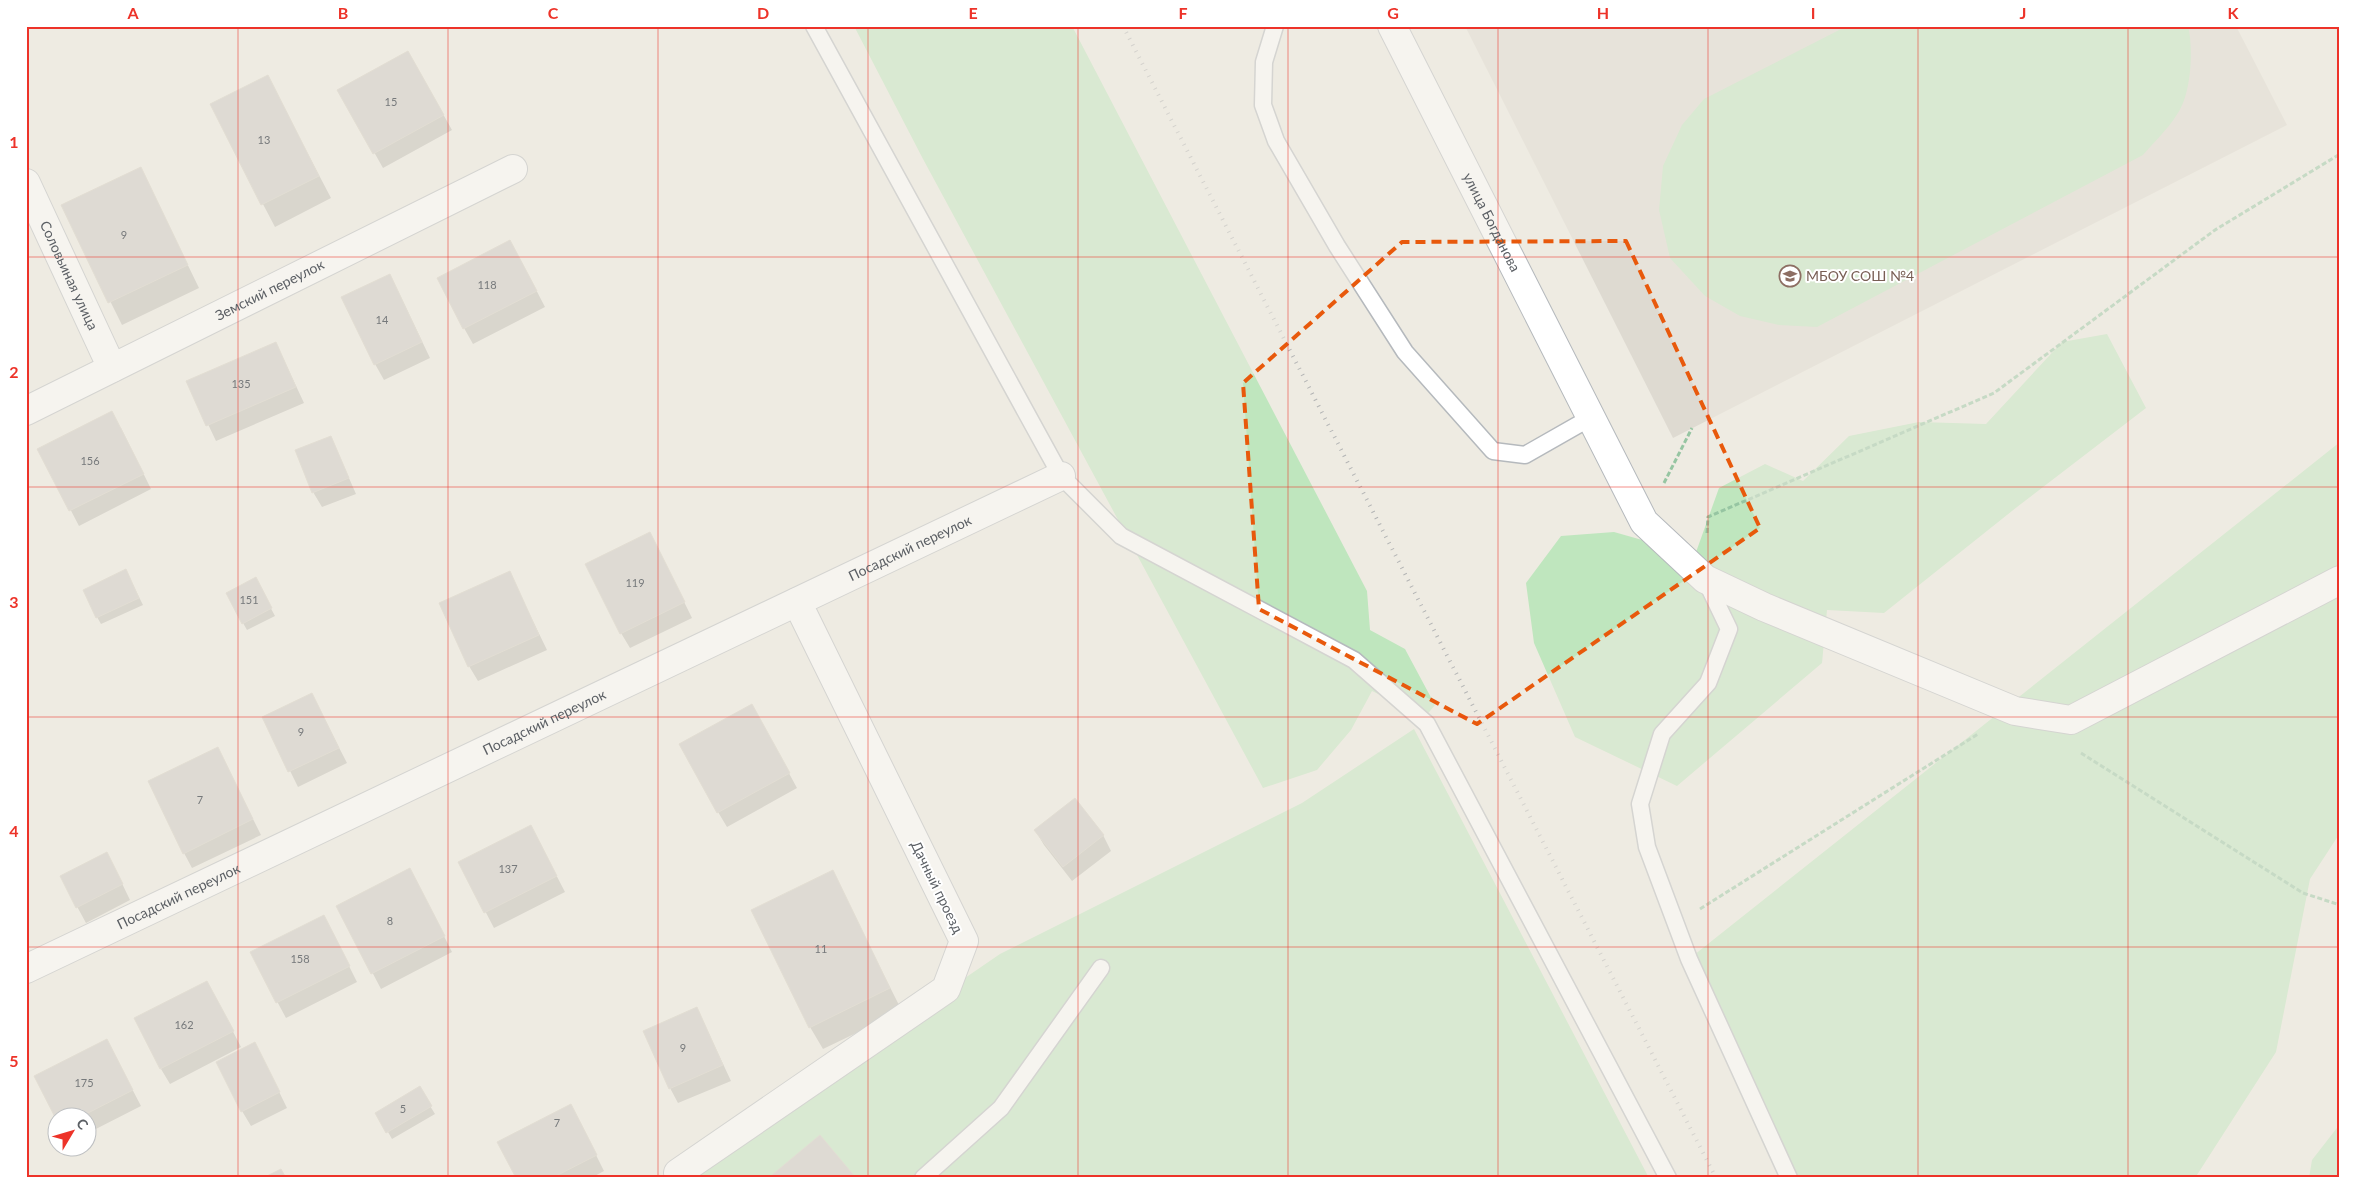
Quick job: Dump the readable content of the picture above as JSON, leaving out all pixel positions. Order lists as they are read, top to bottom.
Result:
{
  "streets": {
    "street": [
      "улица Богданова",
      "Соловьиная улица",
      "Земский переулок",
      "Посадский переулок",
      "Дачный проезд"
    ]
  },
  "crossings": [
    ["Соловьиная улица", "Земский переулок"],
    ["Посадский переулок", "Дачный проезд"]
  ],
  "places": {
    "school or university": ["МБОУ СОШ №4"]
  },
  "house_numbers": [
    "15",
    "13",
    "9",
    "118",
    "14",
    "135",
    "156",
    "119",
    "151",
    "9",
    "7",
    "137",
    "8",
    "11",
    "158",
    "162",
    "9",
    "175",
    "5",
    "7"
  ],
  "north": "top right",
  "grid": {
    "columns": [
      "A",
      "B",
      "C",
      "D",
      "E",
      "F",
      "G",
      "H",
      "I",
      "J",
      "K"
    ],
    "rows": [
      "1",
      "2",
      "3",
      "4",
      "5"
    ]
  }
}
